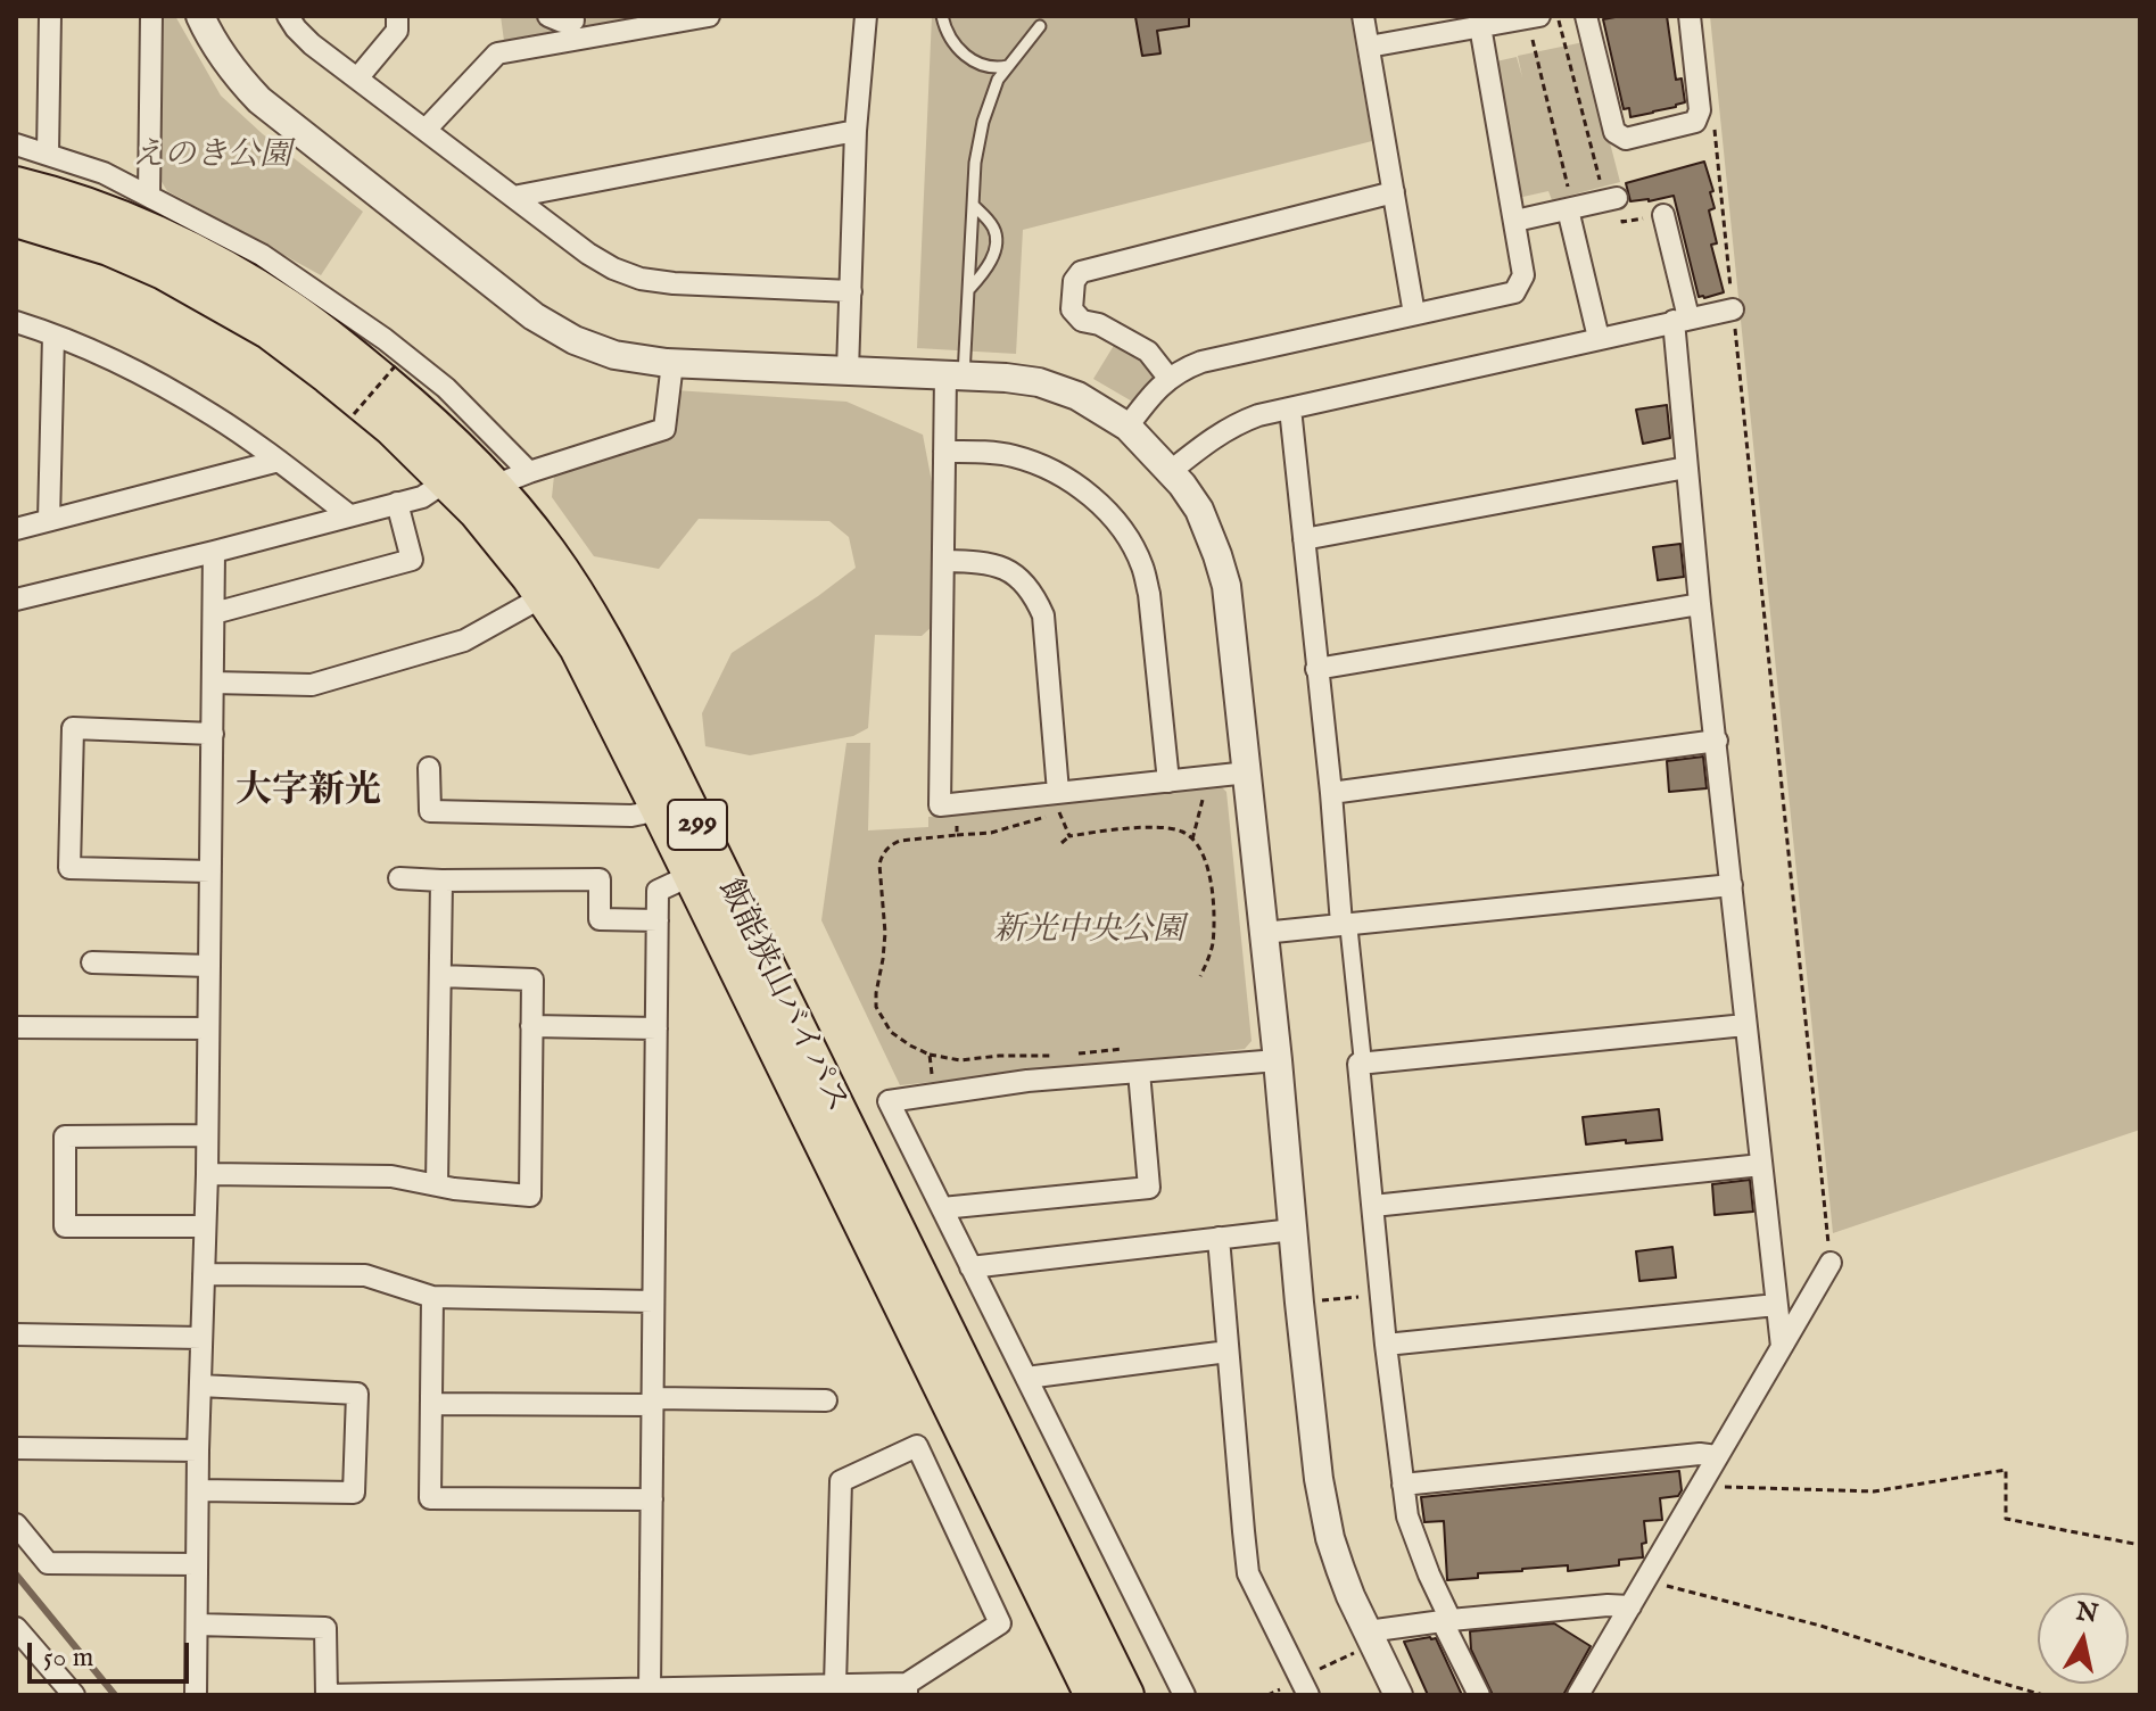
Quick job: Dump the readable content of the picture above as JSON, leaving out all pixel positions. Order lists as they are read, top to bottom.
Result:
{
  "streets": {
    "highway": ["299", "飯能狭山バイパス"]
  },
  "districts": ["大字新光"],
  "parks": ["えのき公園", "新光中央公園"],
  "scale_bar": "50 m",
  "north": "top"
}
